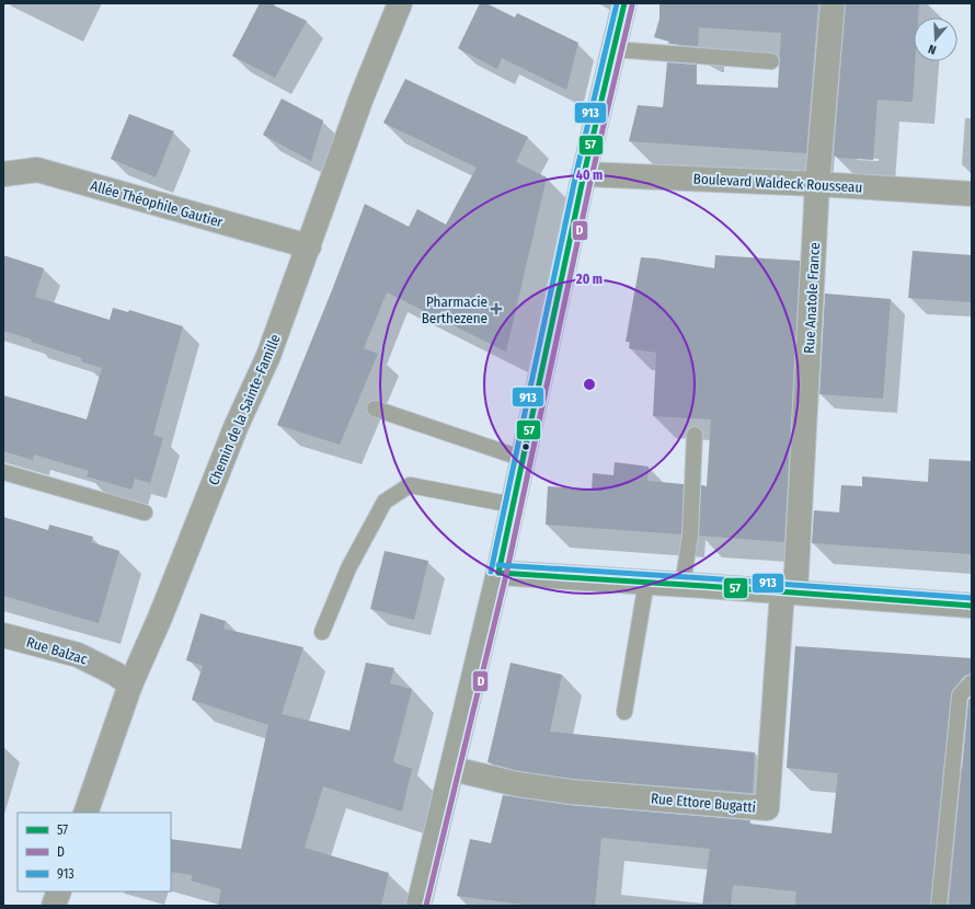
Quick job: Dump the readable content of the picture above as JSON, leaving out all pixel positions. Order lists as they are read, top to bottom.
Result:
{
  "streets": {
    "street": [
      "Boulevard Waldeck Rousseau",
      "Allée Théophile Gautier",
      "Rue Anatole France",
      "Chemin de la Sainte-Famille",
      "Rue Balzac",
      "Rue Ettore Bugatti"
    ]
  },
  "crossings": [
    ["Boulevard Waldeck Rousseau", "Rue Anatole France"],
    ["Allée Théophile Gautier", "Chemin de la Sainte-Famille"],
    ["Rue Anatole France", "Rue Ettore Bugatti"],
    ["Chemin de la Sainte-Famille", "Rue Balzac"]
  ],
  "places": {
    "health": ["Pharmacie Berthezene"]
  },
  "lines": ["transit line 57", "transit line 913", "transit line D"],
  "legend": ["57", "D", "913"],
  "north": "bottom",
  "rings": ["40 m", "20 m"]
}
